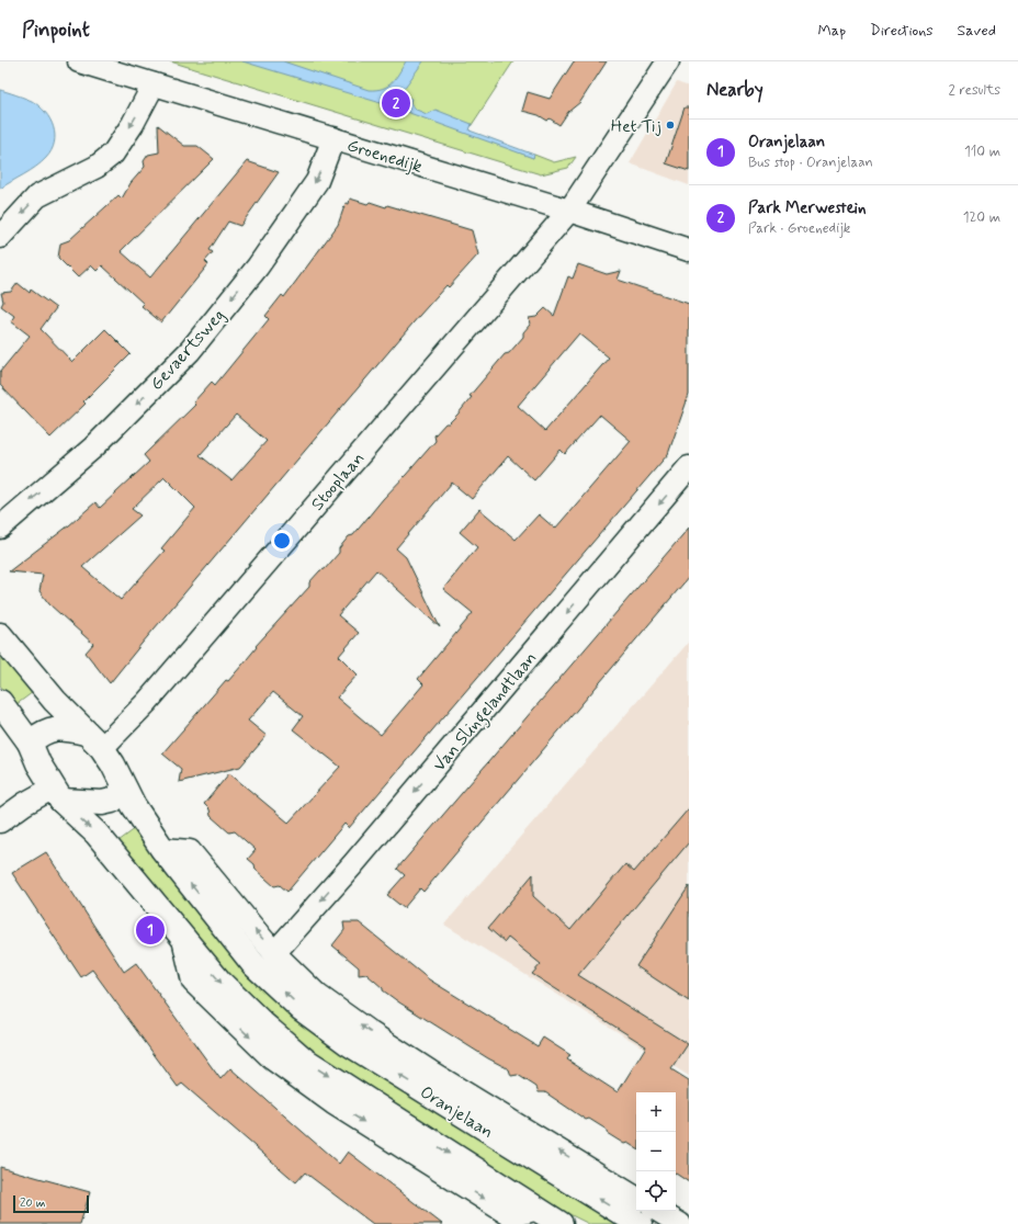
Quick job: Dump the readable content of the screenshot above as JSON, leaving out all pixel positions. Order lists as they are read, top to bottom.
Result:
{
  "streets": {
    "main road": ["Oranjelaan"],
    "street": [
      "Groenedijk",
      "Gevaertsweg",
      "Stooplaan",
      "Van Slingelandtlaan"
    ]
  },
  "crossings": [
    ["Groenedijk", "Gevaertsweg"],
    ["Groenedijk", "Stooplaan"],
    ["Stooplaan", "Oranjelaan"],
    ["Van Slingelandtlaan", "Oranjelaan"]
  ],
  "one_way": ["Gevaertsweg", "Van Slingelandtlaan"],
  "places": ["Het Tij"],
  "scale_bar": "20 m",
  "page": {
    "header": "Pinpoint",
    "nav": ["Map", "Directions", "Saved"],
    "heading": ["Nearby", "2 results"],
    "pins": ["2", "1"],
    "list": [
      {
        "mark": "1",
        "name": "Oranjelaan",
        "note": "Bus stop · Oranjelaan",
        "value": "110 m"
      },
      {
        "mark": "2",
        "name": "Park Merwestein",
        "note": "Park · Groenedijk",
        "value": "120 m"
      }
    ],
    "map_buttons": ["+", "−"],
    "scale": "20 m"
  }
}
